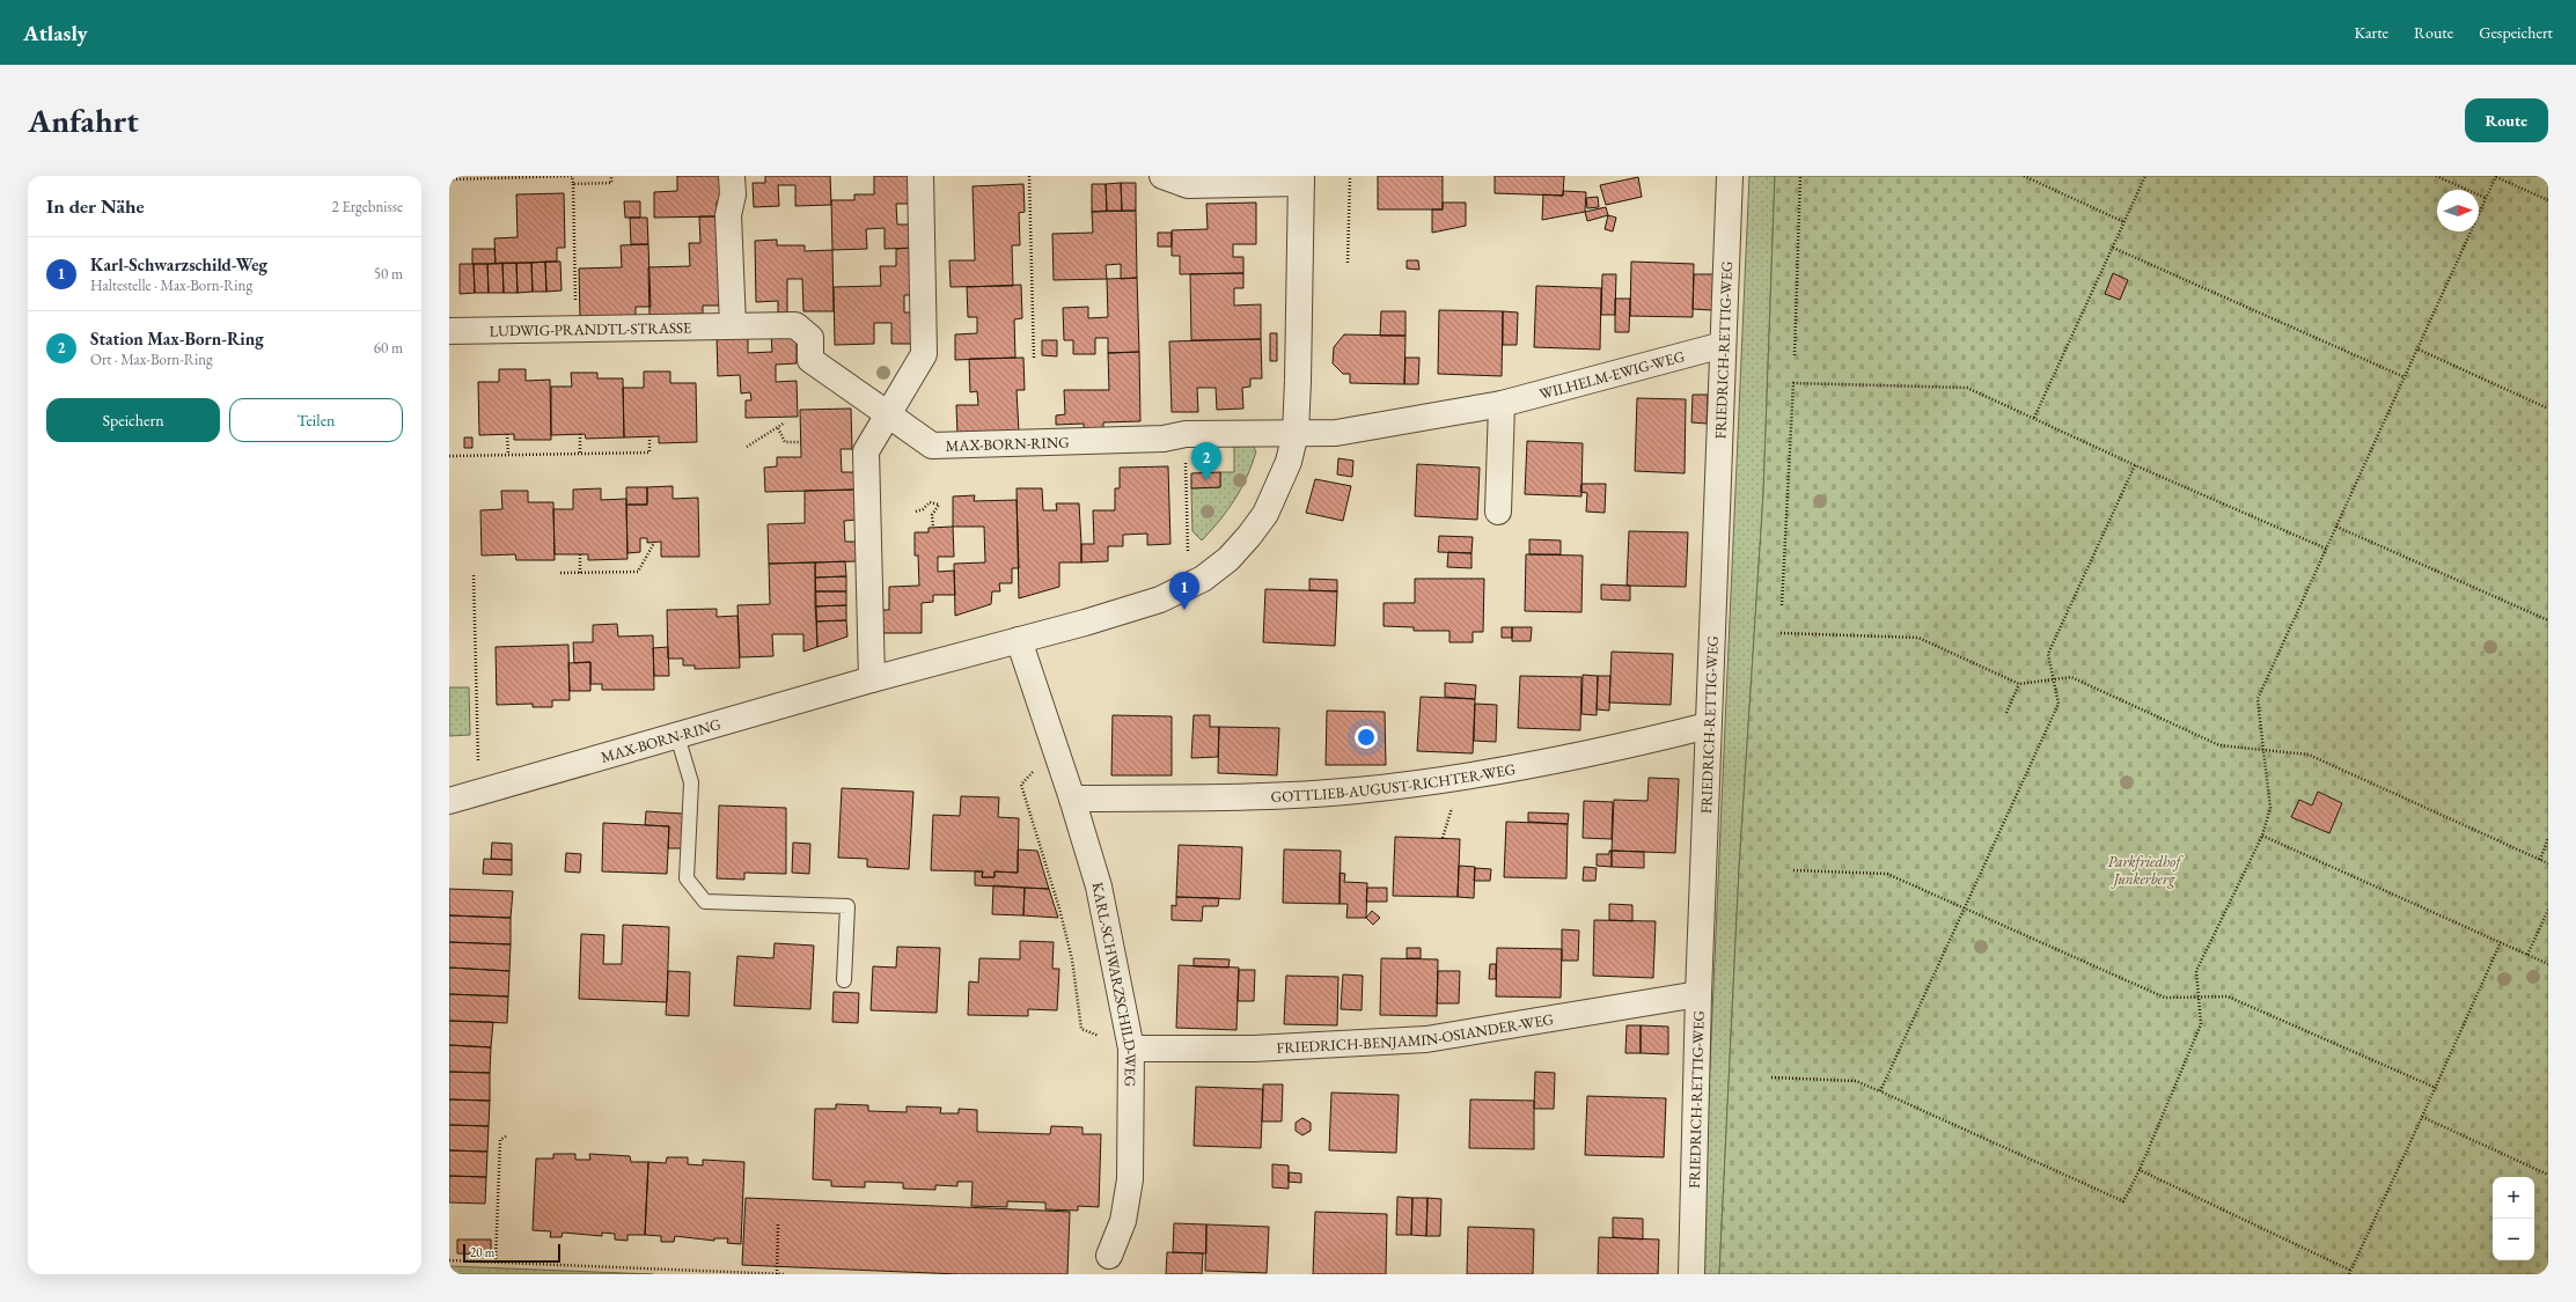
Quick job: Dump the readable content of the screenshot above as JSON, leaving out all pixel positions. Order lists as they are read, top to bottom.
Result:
{
  "streets": {
    "street": [
      "LUDWIG-PRANDTL-STRASSE",
      "FRIEDRICH-RETTIG-WEG",
      "WILHELM-EWIG-WEG",
      "MAX-BORN-RING",
      "GOTTLIEB-AUGUST-RICHTER-WEG",
      "KARL-SCHWARZSCHILD-WEG",
      "FRIEDRICH-BENJAMIN-OSIANDER-WEG"
    ]
  },
  "crossings": [
    ["LUDWIG-PRANDTL-STRASSE", "MAX-BORN-RING"],
    ["FRIEDRICH-RETTIG-WEG", "WILHELM-EWIG-WEG"],
    ["FRIEDRICH-RETTIG-WEG", "GOTTLIEB-AUGUST-RICHTER-WEG"],
    ["FRIEDRICH-RETTIG-WEG", "FRIEDRICH-BENJAMIN-OSIANDER-WEG"],
    ["WILHELM-EWIG-WEG", "MAX-BORN-RING"],
    ["MAX-BORN-RING", "KARL-SCHWARZSCHILD-WEG"],
    ["GOTTLIEB-AUGUST-RICHTER-WEG", "KARL-SCHWARZSCHILD-WEG"],
    ["KARL-SCHWARZSCHILD-WEG", "FRIEDRICH-BENJAMIN-OSIANDER-WEG"]
  ],
  "parks": ["Parkfriedhof Junkerberg"],
  "scale_bar": "20 m",
  "north": "right",
  "page": {
    "header": "Atlasly",
    "nav": ["Karte", "Route", "Gespeichert"],
    "buttons": [
      "Route",
      ["Speichern", "Teilen"]
    ],
    "title": "Anfahrt",
    "heading": ["In der Nähe", "2 Ergebnisse"],
    "list": [
      {
        "mark": "1",
        "name": "Karl-Schwarzschild-Weg",
        "note": "Haltestelle · Max-Born-Ring",
        "value": "50 m"
      },
      {
        "mark": "2",
        "name": "Station Max-Born-Ring",
        "note": "Ort · Max-Born-Ring",
        "value": "60 m"
      }
    ],
    "pins": ["2", "1"],
    "map_buttons": ["+", "−"],
    "scale": "20 m"
  }
}
